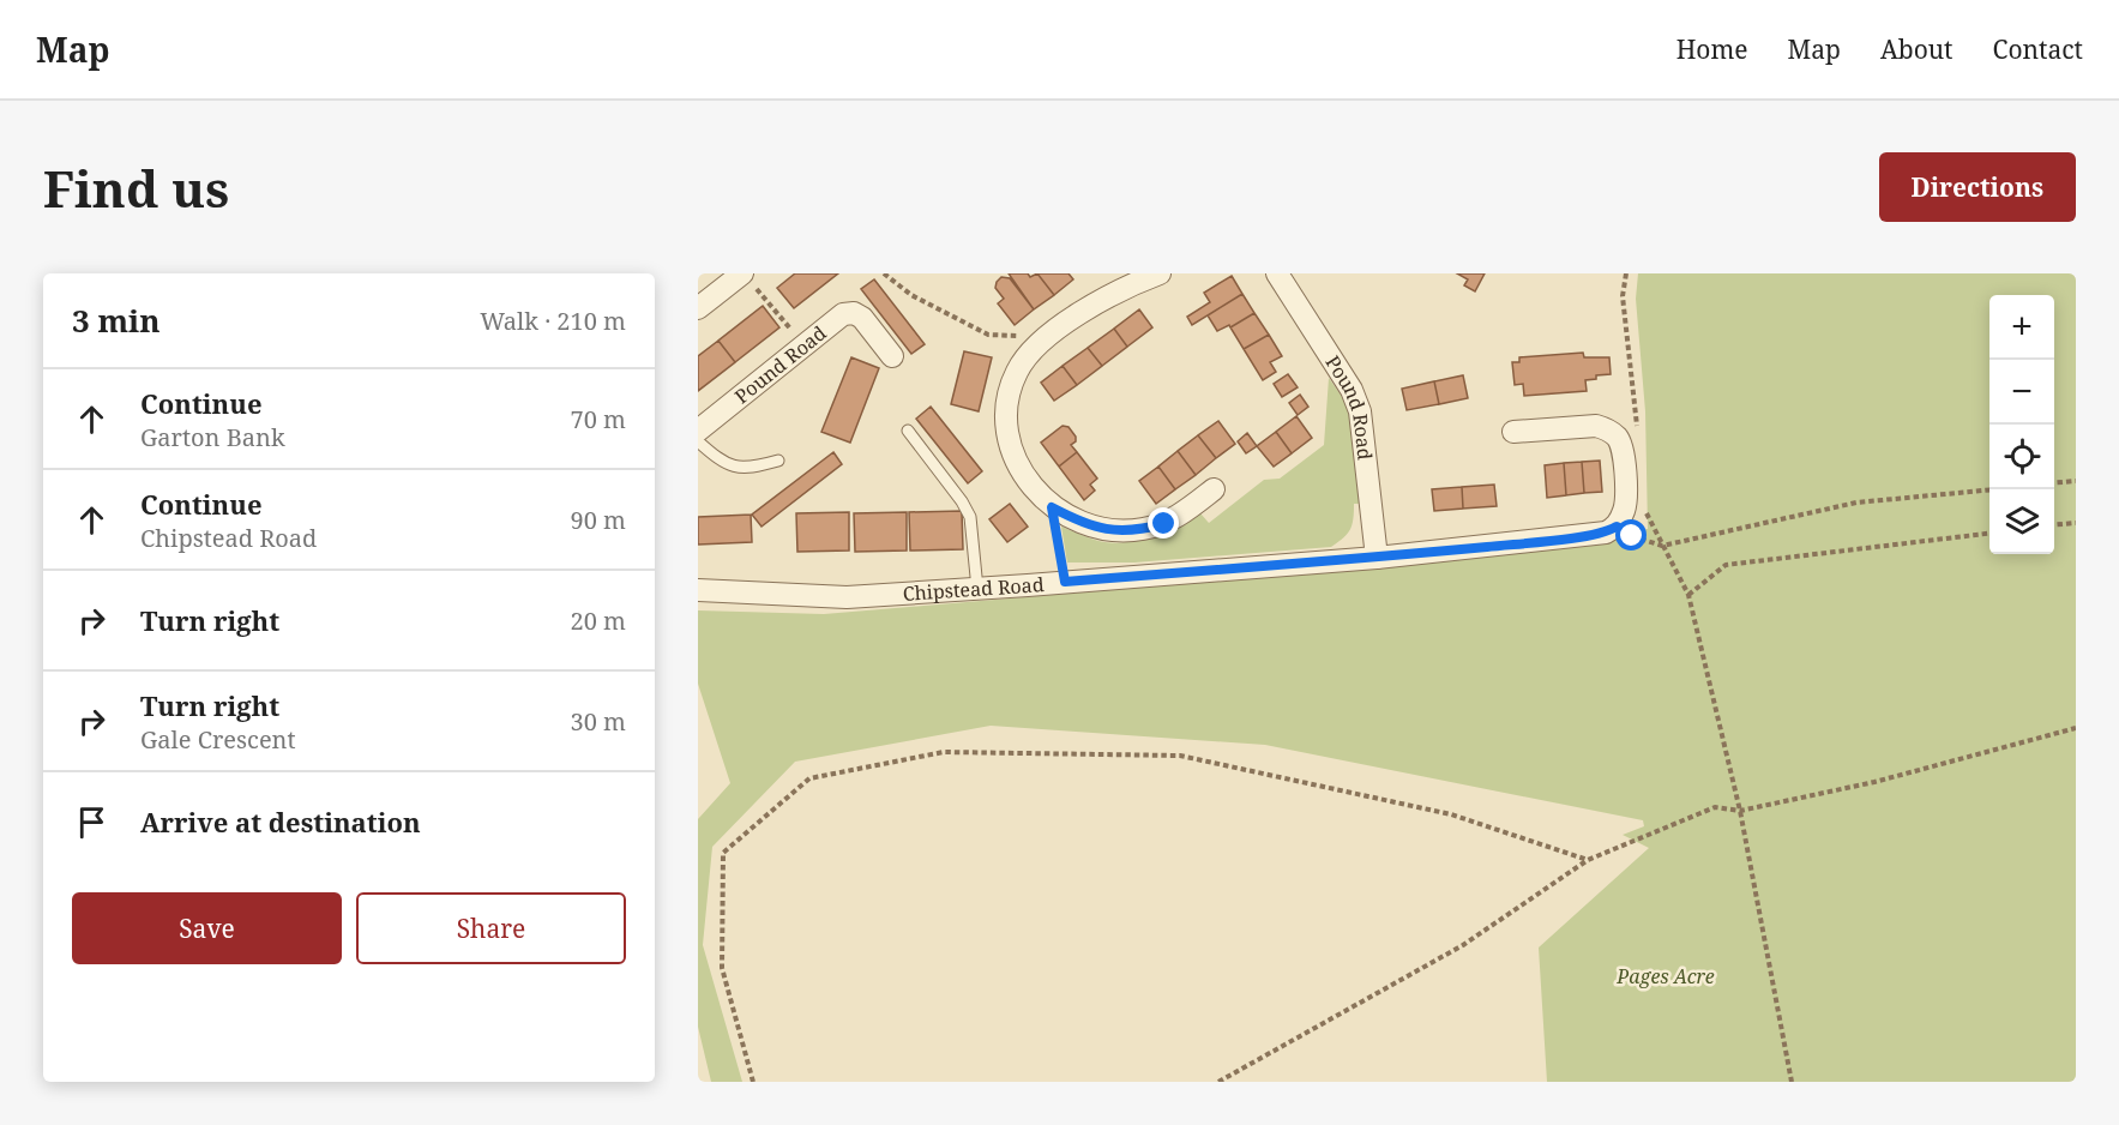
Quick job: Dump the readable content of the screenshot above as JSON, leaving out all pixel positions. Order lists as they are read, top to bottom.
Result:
{
  "streets": {
    "street": ["Pound Road", "Chipstead Road"]
  },
  "crossings": [
    ["Pound Road", "Chipstead Road"]
  ],
  "parks": ["Pages Acre"],
  "page": {
    "header": "Map",
    "nav": [
      "Home",
      "Map",
      "About",
      "Contact"
    ],
    "buttons": [
      "Directions",
      ["Save", "Share"]
    ],
    "title": "Find us",
    "heading": ["3 min", "Walk · 210 m"],
    "map_buttons": ["+", "−"],
    "list": [
      ["Continue", "Garton Bank", "70 m"],
      ["Continue", "Chipstead Road", "90 m"],
      ["Turn right", "20 m"],
      ["Turn right", "Gale Crescent", "30 m"],
      "Arrive at destination"
    ]
  }
}
